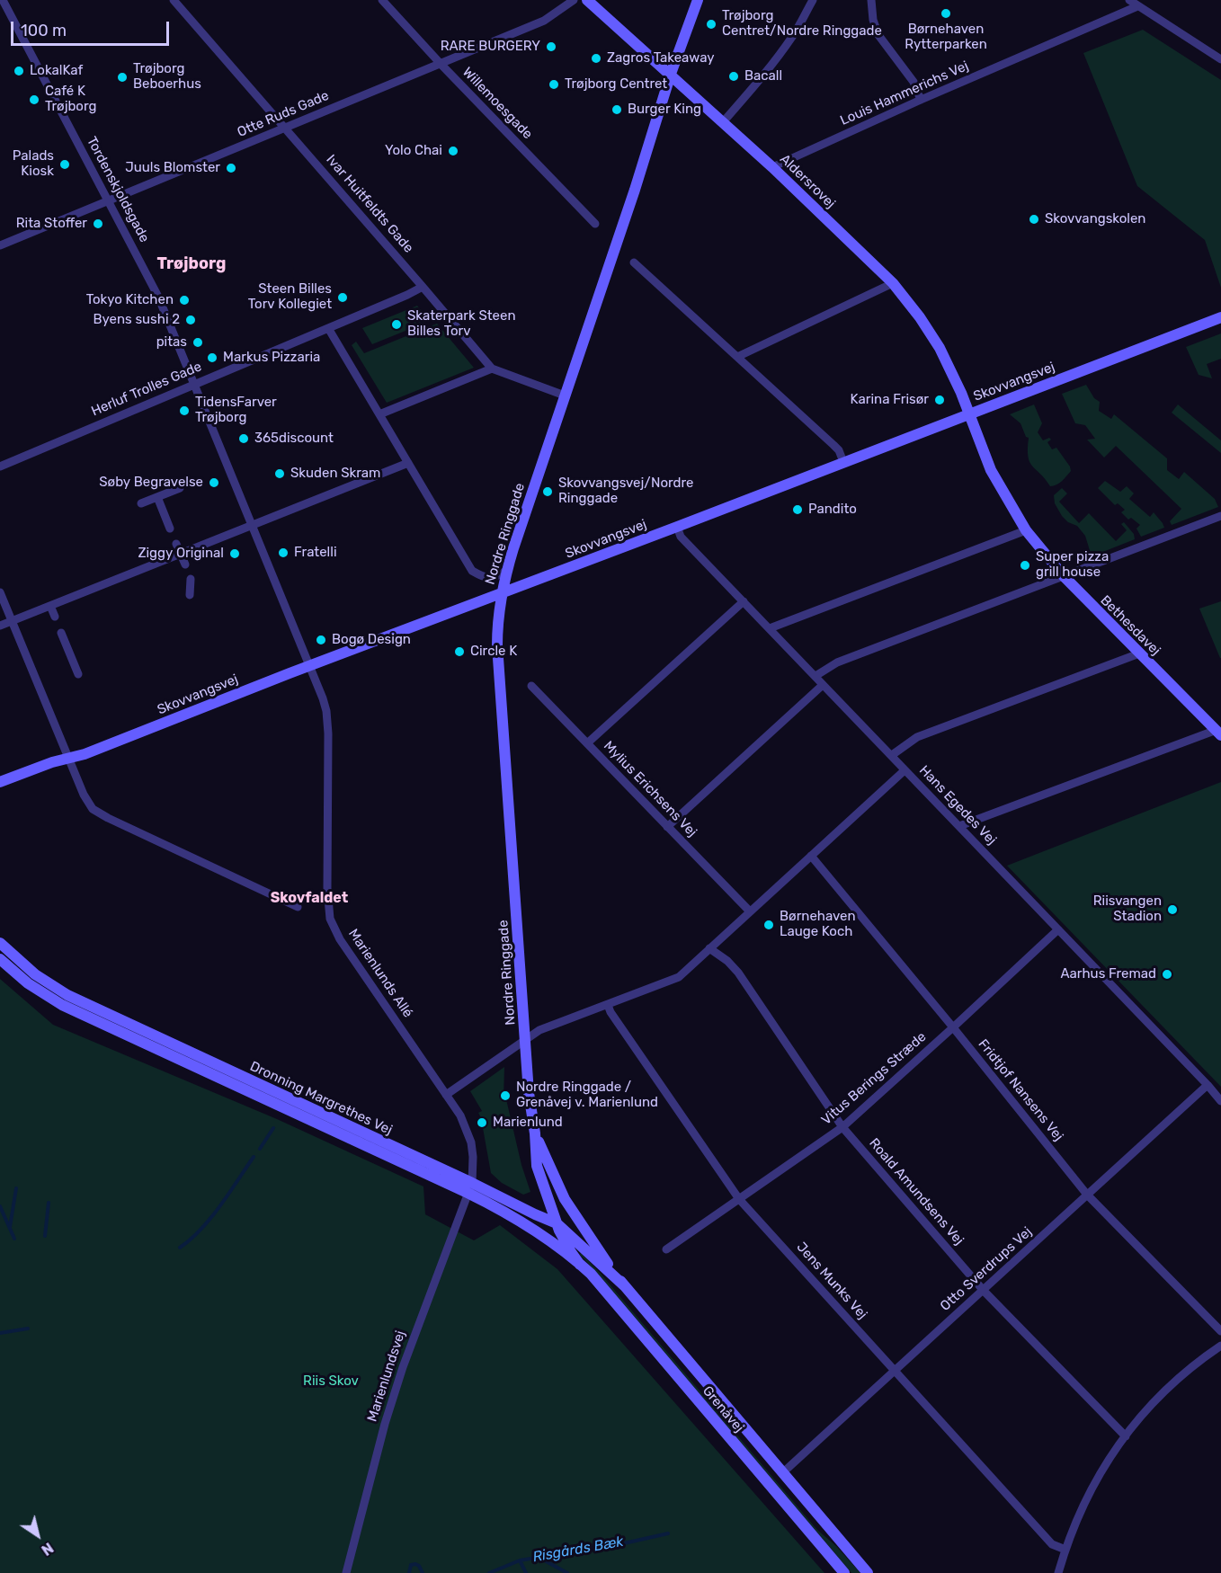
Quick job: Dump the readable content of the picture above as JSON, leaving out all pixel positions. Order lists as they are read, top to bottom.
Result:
{
  "streets": {
    "street": [
      "Louis Hammerichs Vej",
      "Willemoesgade",
      "Otte Ruds Gade",
      "Aldersrovej",
      "Tordenskjoldsgade",
      "Ivar Huitfeldts Gade",
      "Skovvangsvej",
      "Herluf Trolles Gade",
      "Nordre Ringgade",
      "Bethesdavej",
      "Mylius Erichsens Vej",
      "Hans Egedes Vej",
      "Marienlunds Allé",
      "Vitus Berings Stræde",
      "Fridtjof Nansens Vej",
      "Dronning Margrethes Vej",
      "Roald Amundsens Vej",
      "Otto Sverdrups Vej",
      "Jens Munks Vej",
      "Marienlundsvej",
      "Grenåvej"
    ]
  },
  "crossings": [
    ["Louis Hammerichs Vej", "Aldersrovej"],
    ["Willemoesgade", "Otte Ruds Gade"],
    ["Otte Ruds Gade", "Tordenskjoldsgade"],
    ["Otte Ruds Gade", "Ivar Huitfeldts Gade"],
    ["Aldersrovej", "Skovvangsvej"],
    ["Aldersrovej", "Nordre Ringgade"],
    ["Aldersrovej", "Bethesdavej"],
    ["Tordenskjoldsgade", "Skovvangsvej"],
    ["Tordenskjoldsgade", "Herluf Trolles Gade"],
    ["Tordenskjoldsgade", "Marienlunds Allé"],
    ["Ivar Huitfeldts Gade", "Herluf Trolles Gade"],
    ["Ivar Huitfeldts Gade", "Nordre Ringgade"],
    ["Skovvangsvej", "Nordre Ringgade"],
    ["Skovvangsvej", "Bethesdavej"],
    ["Skovvangsvej", "Hans Egedes Vej"],
    ["Skovvangsvej", "Marienlunds Allé"],
    ["Nordre Ringgade", "Dronning Margrethes Vej"],
    ["Nordre Ringgade", "Grenåvej"],
    ["Hans Egedes Vej", "Vitus Berings Stræde"],
    ["Hans Egedes Vej", "Otto Sverdrups Vej"],
    ["Marienlunds Allé", "Dronning Margrethes Vej"],
    ["Marienlunds Allé", "Marienlundsvej"],
    ["Vitus Berings Stræde", "Fridtjof Nansens Vej"],
    ["Vitus Berings Stræde", "Roald Amundsens Vej"],
    ["Vitus Berings Stræde", "Jens Munks Vej"],
    ["Fridtjof Nansens Vej", "Otto Sverdrups Vej"],
    ["Dronning Margrethes Vej", "Marienlundsvej"],
    ["Dronning Margrethes Vej", "Grenåvej"],
    ["Roald Amundsens Vej", "Otto Sverdrups Vej"],
    ["Otto Sverdrups Vej", "Jens Munks Vej"],
    ["Otto Sverdrups Vej", "Grenåvej"]
  ],
  "districts": ["Trøjborg", "Skovfaldet"],
  "water": ["Risgårds Bæk"],
  "parks": ["Riis Skov"],
  "places": [
    "Børnehaven Rytterparken",
    "Trøjborg Centret/Nordre Ringgade",
    "RARE BURGERY",
    "Zagros Takeaway",
    "LokalKaf",
    "Bacall",
    "Trøjborg Beboerhus",
    "Trøjborg Centret",
    "Café K Trøjborg",
    "Burger King",
    "Yolo Chai",
    "Palads Kiosk",
    "Juuls Blomster",
    "Skovvangskolen",
    "Rita Stoffer",
    "Steen Billes Torv Kollegiet",
    "Tokyo Kitchen",
    "Byens sushi 2",
    "Skaterpark Steen Billes Torv",
    "pitas",
    "Markus Pizzaria",
    "Karina Frisør",
    "TidensFarver Trøjborg",
    "365discount",
    "Skuden Skram",
    "Søby Begravelse",
    "Skovvangsvej/Nordre Ringgade",
    "Pandito",
    "Fratelli",
    "Ziggy Original",
    "Super pizza grill house",
    "Bogø Design",
    "Circle K",
    "Riisvangen Stadion",
    "Børnehaven Lauge Koch",
    "Aarhus Fremad",
    "Nordre Ringgade / Grenåvej v. Marienlund",
    "Marienlund"
  ],
  "scale_bar": "100 m",
  "north": "bottom right"
}
